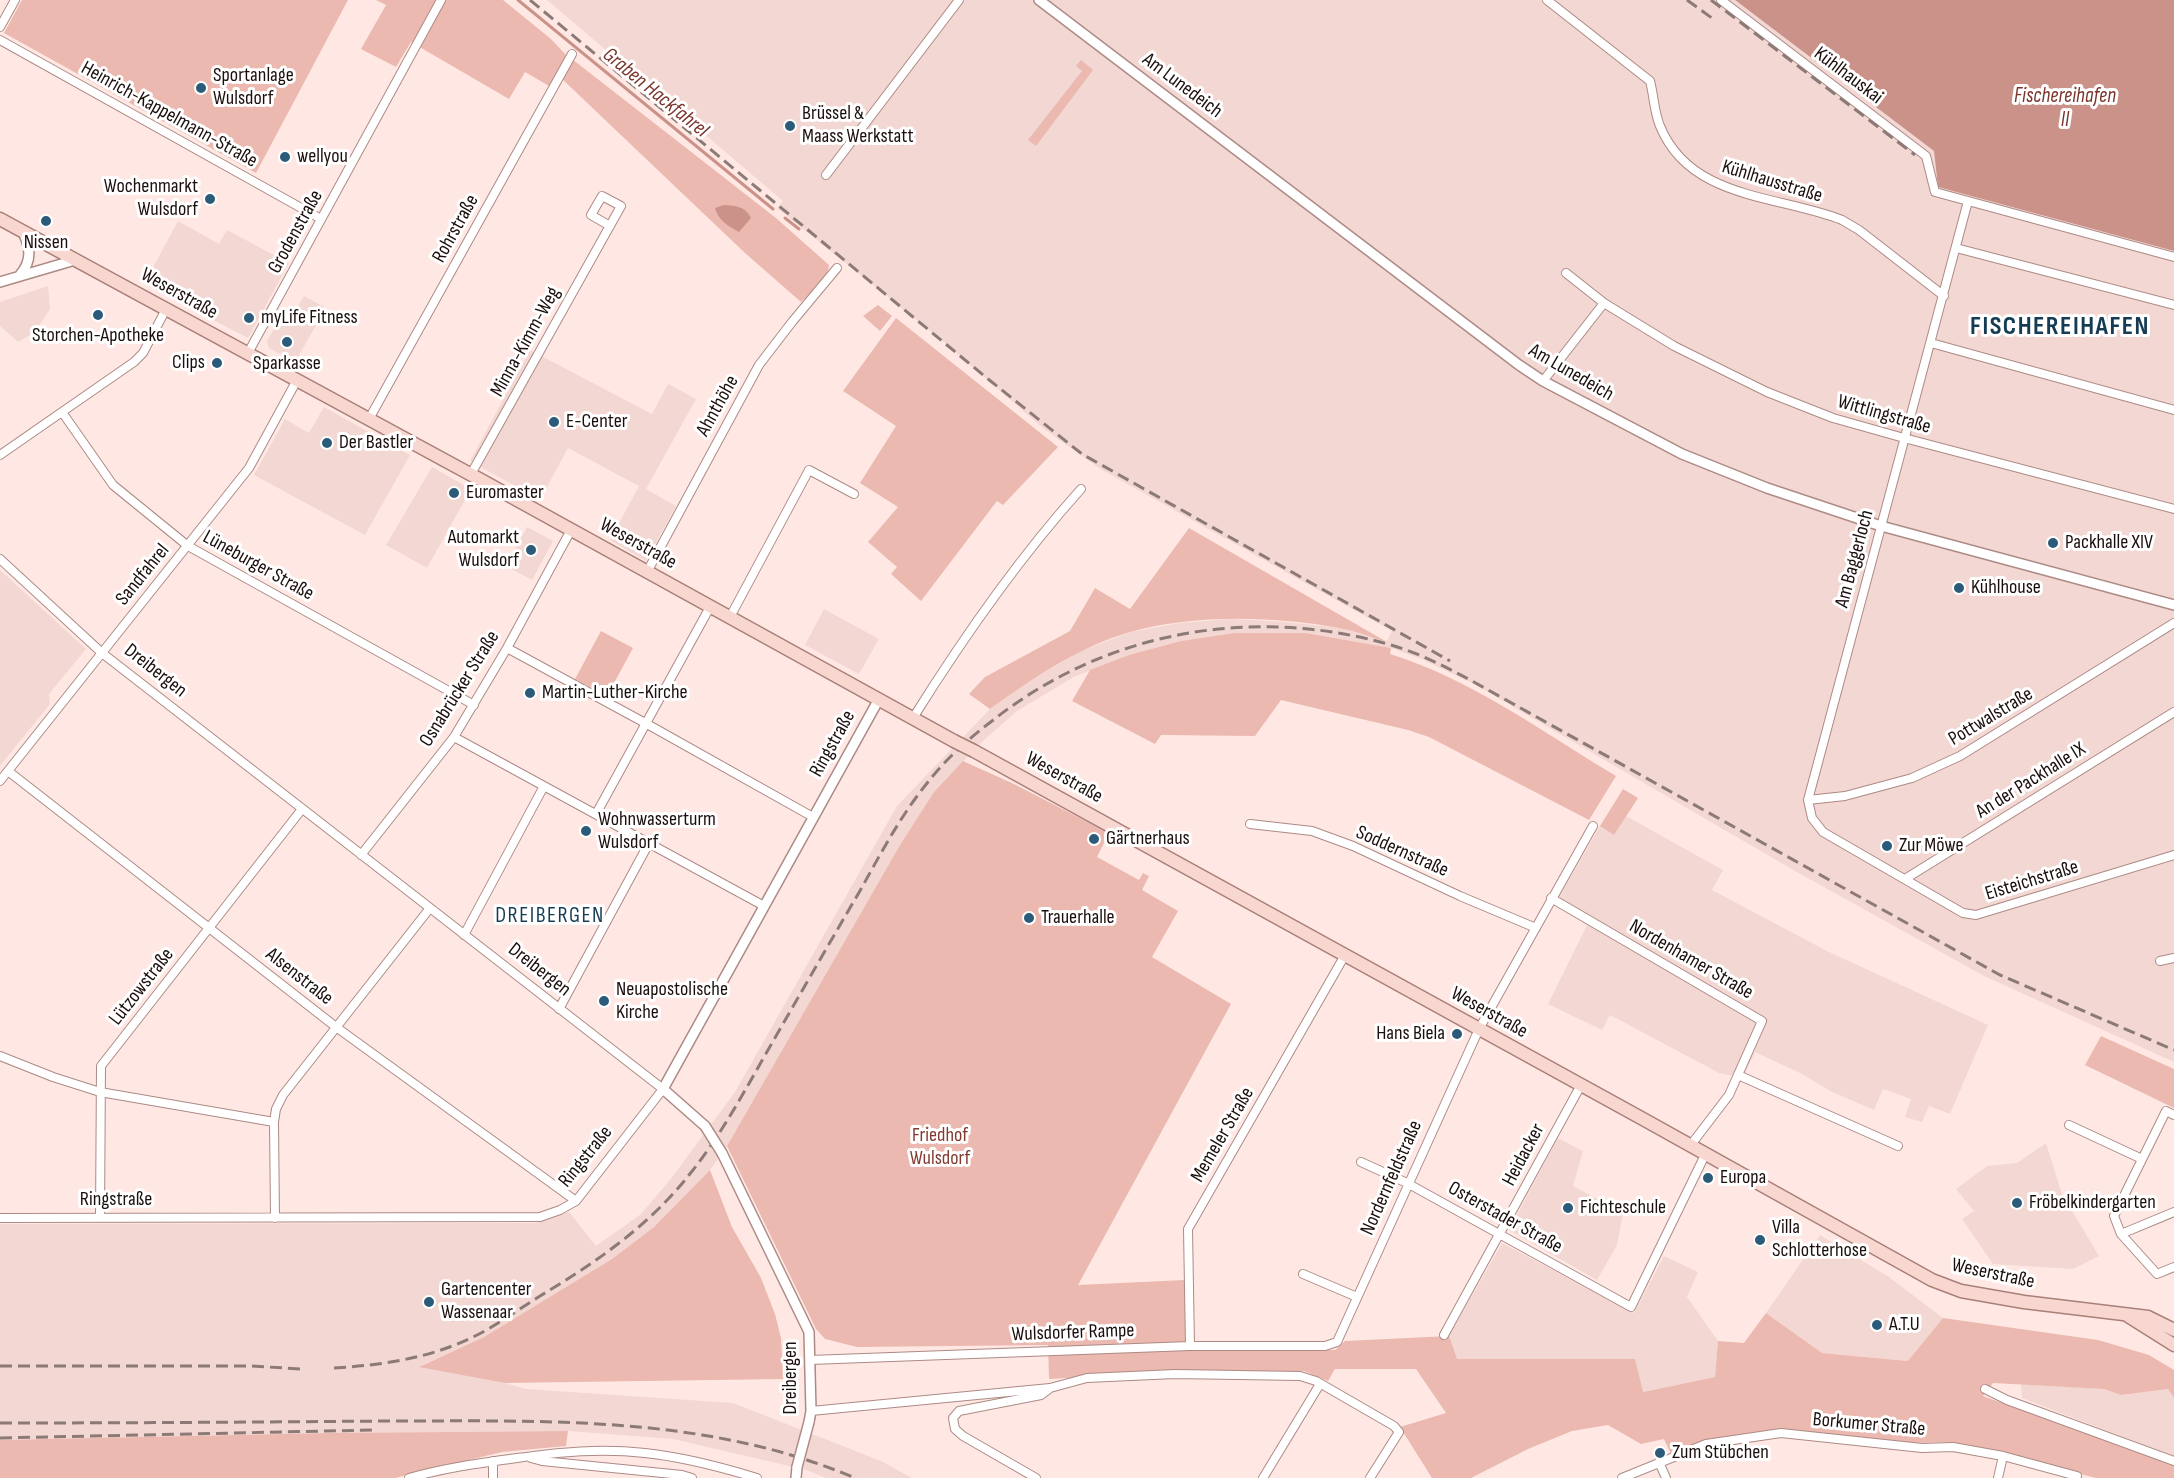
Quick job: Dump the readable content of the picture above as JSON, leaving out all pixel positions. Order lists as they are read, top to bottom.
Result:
{
  "streets": {
    "main road": ["Weserstraße"],
    "street": [
      "Kühlhauskai",
      "Am Lunedeich",
      "Heinrich-Kappelmann-Straße",
      "Kühlhausstraße",
      "Rohrstraße",
      "Grodenstraße",
      "Minna-Kimm-Weg",
      "Ahnthöhe",
      "Wittlingstraße",
      "Am Baggerloch",
      "Lüneburger Straße",
      "Sandfahrel",
      "Dreibergen",
      "Osnabrücker Straße",
      "Pottwalstraße",
      "Ringstraße",
      "An der Packhalle IX",
      "Soddernstraße",
      "Eisteichstraße",
      "Nordenhamer Straße",
      "Alsenstraße",
      "Lützowstraße",
      "Memeler Straße",
      "Heidacker",
      "Nordernfeldstraße",
      "Osterstader Straße",
      "Wulsdorfer Rampe",
      "Borkumer Straße"
    ]
  },
  "crossings": [
    ["Kühlhauskai", "Am Baggerloch"],
    ["Am Lunedeich", "Am Baggerloch"],
    ["Heinrich-Kappelmann-Straße", "Grodenstraße"],
    ["Kühlhausstraße", "Am Baggerloch"],
    ["Rohrstraße", "Weserstraße"],
    ["Grodenstraße", "Weserstraße"],
    ["Weserstraße", "Minna-Kimm-Weg"],
    ["Weserstraße", "Ahnthöhe"],
    ["Weserstraße", "Sandfahrel"],
    ["Weserstraße", "Osnabrücker Straße"],
    ["Weserstraße", "Ringstraße"],
    ["Weserstraße", "Memeler Straße"],
    ["Weserstraße", "Heidacker"],
    ["Weserstraße", "Nordernfeldstraße"],
    ["Weserstraße", "Osterstader Straße"],
    ["Wittlingstraße", "Am Baggerloch"],
    ["Am Baggerloch", "Pottwalstraße"],
    ["Lüneburger Straße", "Sandfahrel"],
    ["Lüneburger Straße", "Osnabrücker Straße"],
    ["Sandfahrel", "Dreibergen"],
    ["Sandfahrel", "Alsenstraße"],
    ["Dreibergen", "Osnabrücker Straße"],
    ["Dreibergen", "Ringstraße"],
    ["Dreibergen", "Lützowstraße"],
    ["Dreibergen", "Wulsdorfer Rampe"],
    ["Ringstraße", "Alsenstraße"],
    ["Ringstraße", "Lützowstraße"],
    ["An der Packhalle IX", "Eisteichstraße"],
    ["Soddernstraße", "Nordernfeldstraße"],
    ["Nordenhamer Straße", "Nordernfeldstraße"],
    ["Alsenstraße", "Lützowstraße"],
    ["Memeler Straße", "Wulsdorfer Rampe"],
    ["Heidacker", "Osterstader Straße"],
    ["Nordernfeldstraße", "Osterstader Straße"],
    ["Nordernfeldstraße", "Wulsdorfer Rampe"]
  ],
  "districts": ["FISCHEREIHAFEN", "DREIBERGEN"],
  "water": ["Graben Hackfahrel", "Fischereihafen II"],
  "parks": ["Friedhof Wulsdorf"],
  "places": [
    "Sportanlage Wulsdorf",
    "Brüssel & Maass Werkstatt",
    "wellyou",
    "Wochenmarkt Wulsdorf",
    "Nissen",
    "Storchen-Apotheke",
    "myLife Fitness",
    "Sparkasse",
    "Clips",
    "E-Center",
    "Der Bastler",
    "Euromaster",
    "Packhalle XIV",
    "Automarkt Wulsdorf",
    "Kühlhouse",
    "Martin-Luther-Kirche",
    "Wohnwasserturm Wulsdorf",
    "Gärtnerhaus",
    "Zur Möwe",
    "Trauerhalle",
    "Neuapostolische Kirche",
    "Hans Biela",
    "Europa",
    "Fröbelkindergarten",
    "Fichteschule",
    "Villa Schlotterhose",
    "Gartencenter Wassenaar",
    "A.T.U",
    "Zum Stübchen"
  ]
}
